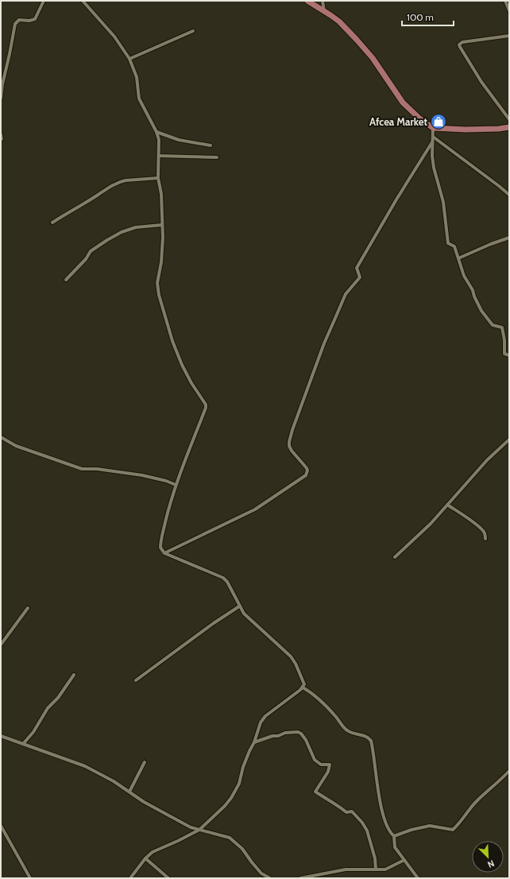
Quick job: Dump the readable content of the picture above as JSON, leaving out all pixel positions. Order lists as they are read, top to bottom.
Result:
{
  "places": {
    "shop": ["Afcea Market"]
  },
  "scale_bar": "100 m",
  "north": "bottom right"
}
